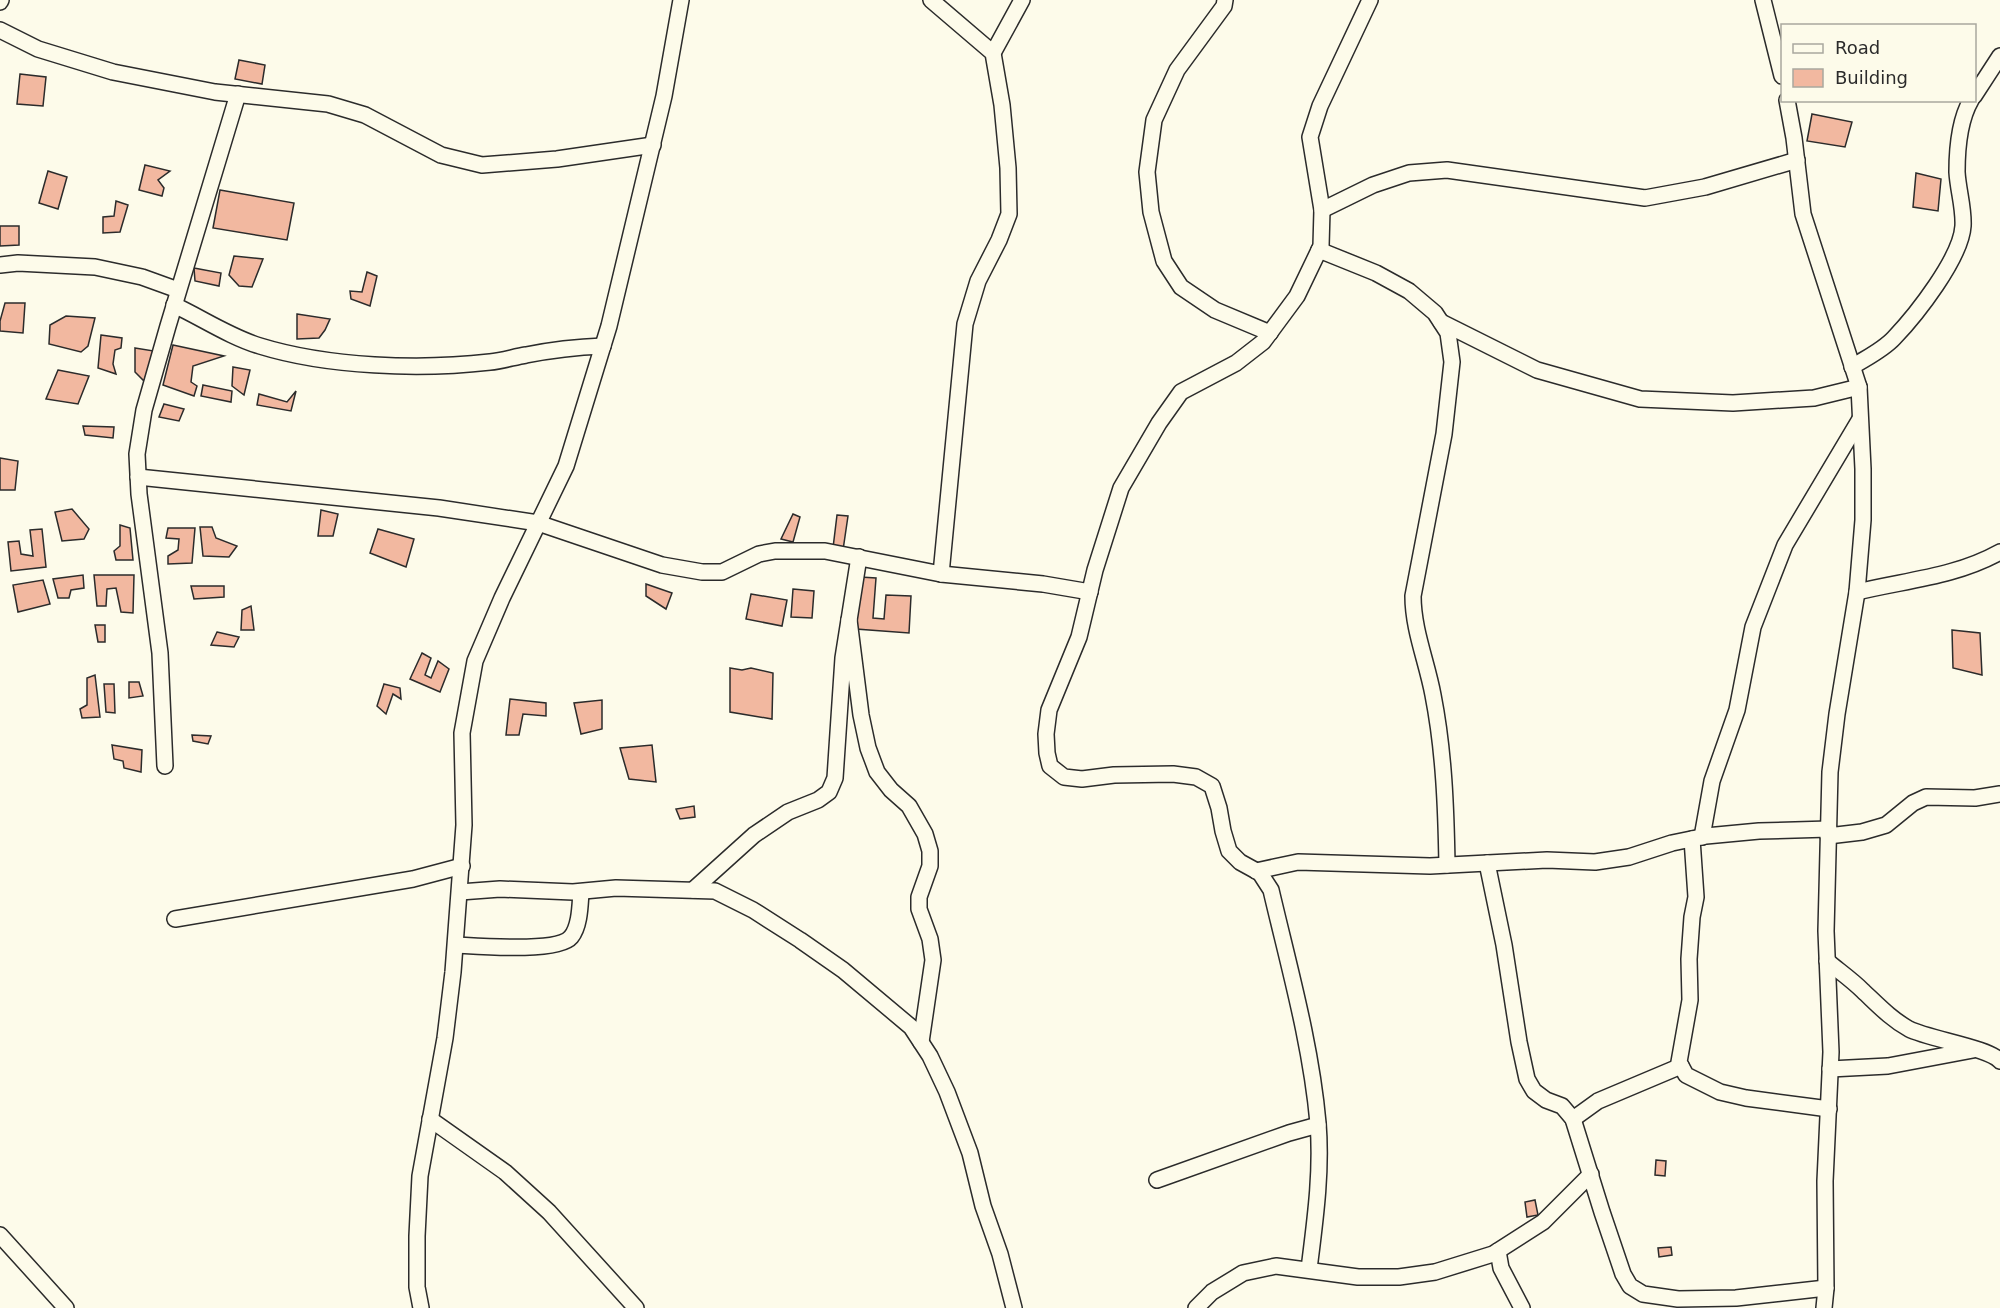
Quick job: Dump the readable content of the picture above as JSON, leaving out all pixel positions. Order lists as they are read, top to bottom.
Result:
{
  "legend": ["Road", "Building"]
}
